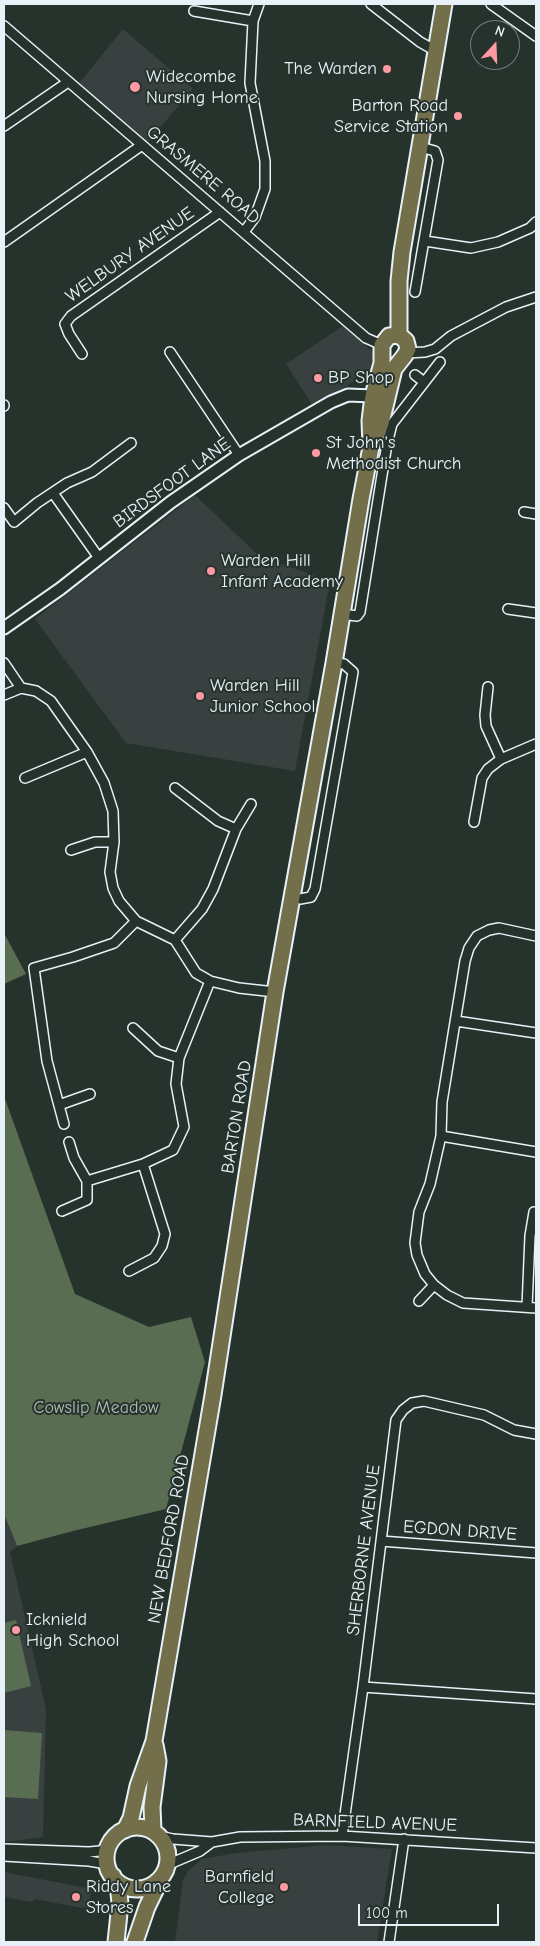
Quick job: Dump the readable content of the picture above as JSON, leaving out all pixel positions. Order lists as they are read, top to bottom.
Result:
{
  "streets": {
    "highway": ["BARTON ROAD", "NEW BEDFORD ROAD"],
    "street": [
      "GRASMERE ROAD",
      "WELBURY AVENUE",
      "BIRDSFOOT LANE",
      "EGDON DRIVE",
      "SHERBORNE AVENUE",
      "BARNFIELD AVENUE"
    ]
  },
  "crossings": [
    ["GRASMERE ROAD", "WELBURY AVENUE"],
    ["GRASMERE ROAD", "BARTON ROAD"],
    ["BIRDSFOOT LANE", "BARTON ROAD"],
    ["BARTON ROAD", "NEW BEDFORD ROAD"],
    ["EGDON DRIVE", "SHERBORNE AVENUE"],
    ["NEW BEDFORD ROAD", "BARNFIELD AVENUE"],
    ["SHERBORNE AVENUE", "BARNFIELD AVENUE"]
  ],
  "parks": ["Cowslip Meadow"],
  "places": [
    "The Warden",
    "Widecombe Nursing Home",
    "Barton Road Service Station",
    "BP Shop",
    "St John's Methodist Church",
    "Warden Hill Infant Academy",
    "Warden Hill Junior School",
    "Icknield High School",
    "Barnfield College",
    "Riddy Lane Stores"
  ],
  "scale_bar": "100 m",
  "north": "top"
}
